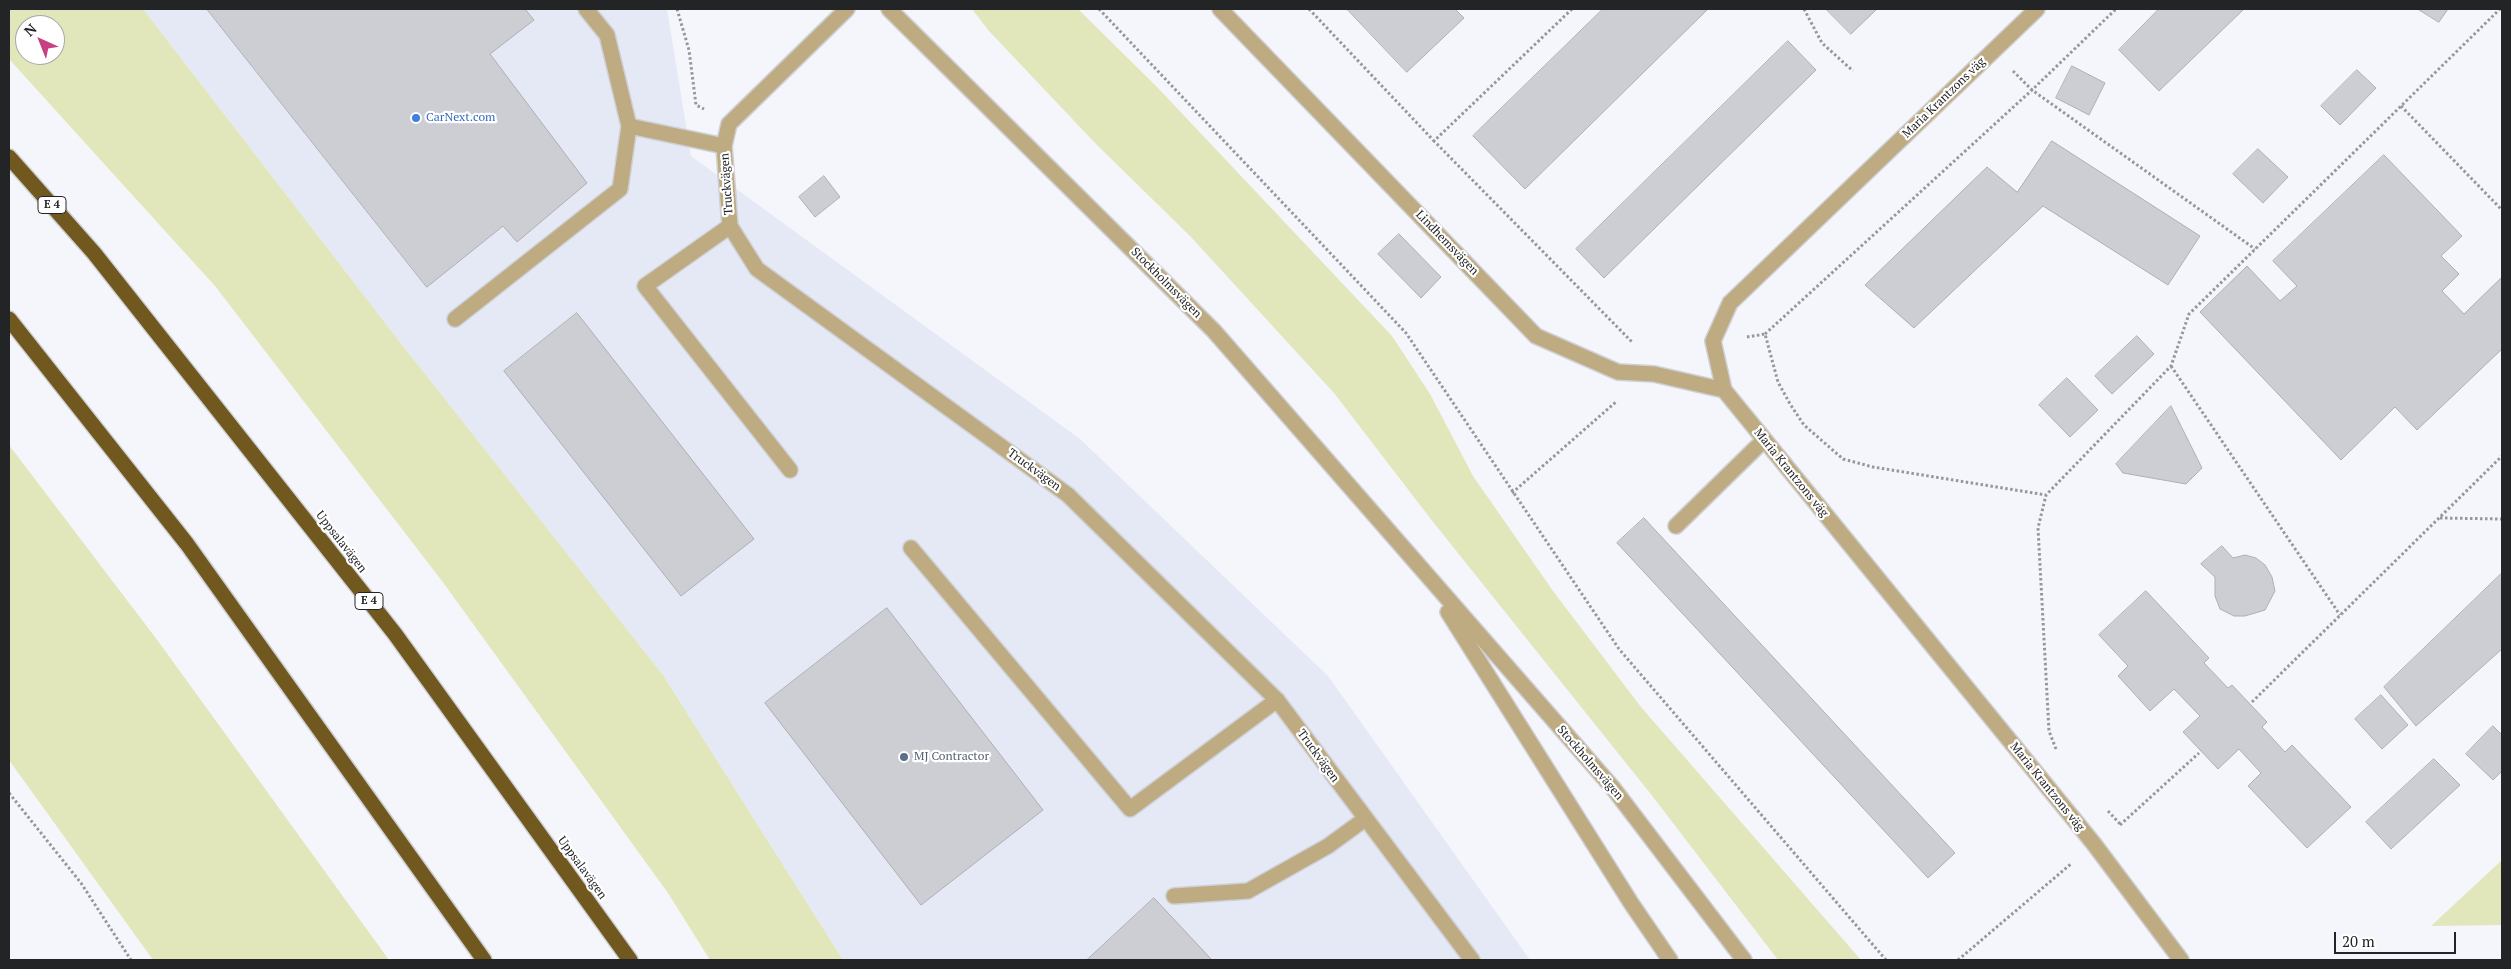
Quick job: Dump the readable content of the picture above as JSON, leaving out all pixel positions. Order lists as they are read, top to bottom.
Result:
{
  "streets": {
    "highway": ["E 4", "Uppsalavägen"],
    "street": [
      "Maria Krantzons väg",
      "Truckvägen",
      "Lindhemsvägen",
      "Stockholmsvägen"
    ]
  },
  "crossings": [
    ["Maria Krantzons väg", "Lindhemsvägen"]
  ],
  "places": ["CarNext.com", "MJ Contractor"],
  "scale_bar": "20 m",
  "north": "top left"
}
